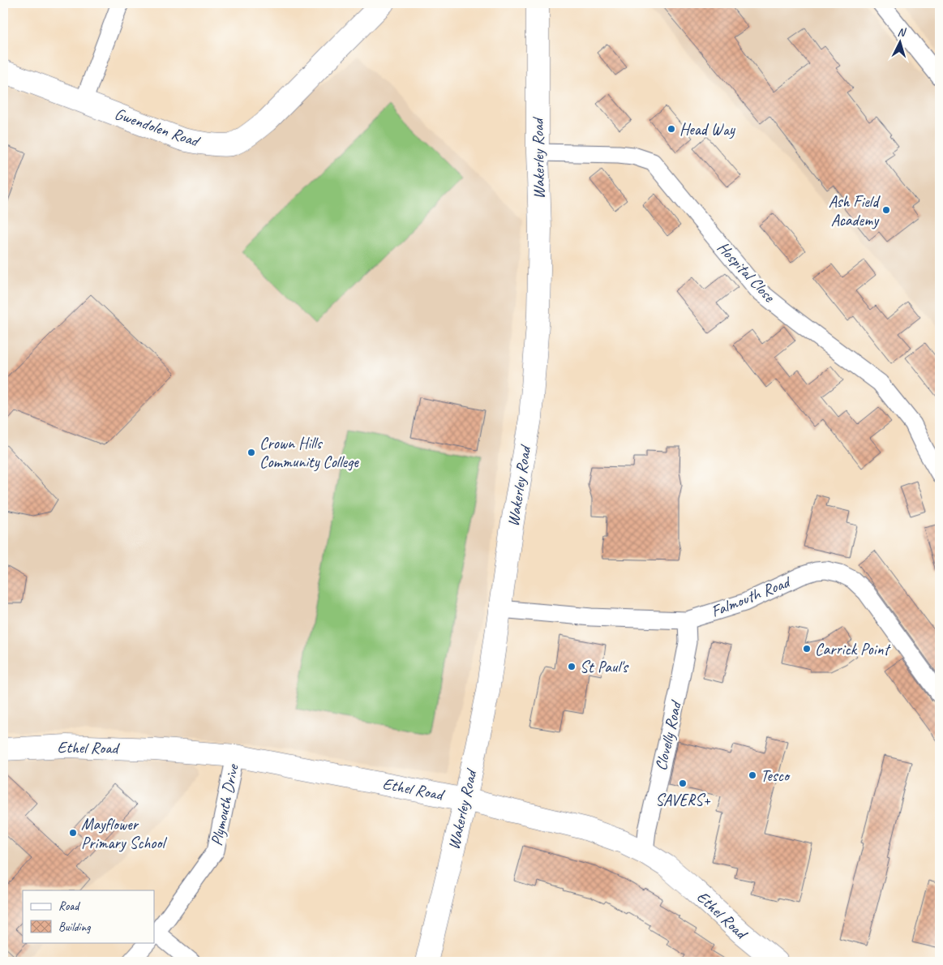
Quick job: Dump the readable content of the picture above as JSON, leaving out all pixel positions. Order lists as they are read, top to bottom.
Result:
{
  "streets": {
    "main road": ["Gwendolen Road", "Wakerley Road", "Ethel Road"],
    "street": [
      "Hospital Close",
      "Falmouth Road",
      "Clovelly Road",
      "Plymouth Drive"
    ]
  },
  "crossings": [
    ["Wakerley Road", "Hospital Close"],
    ["Wakerley Road", "Falmouth Road"],
    ["Wakerley Road", "Ethel Road"],
    ["Falmouth Road", "Clovelly Road"],
    ["Clovelly Road", "Ethel Road"],
    ["Ethel Road", "Plymouth Drive"]
  ],
  "places": [
    "Head Way",
    "Ash Field Academy",
    "Crown Hills Community College",
    "Carrick Point",
    "St Paul's",
    "Tesco",
    "SAVERS+",
    "Mayflower Primary School"
  ],
  "legend": ["Road", "Building"],
  "north": "top"
}
